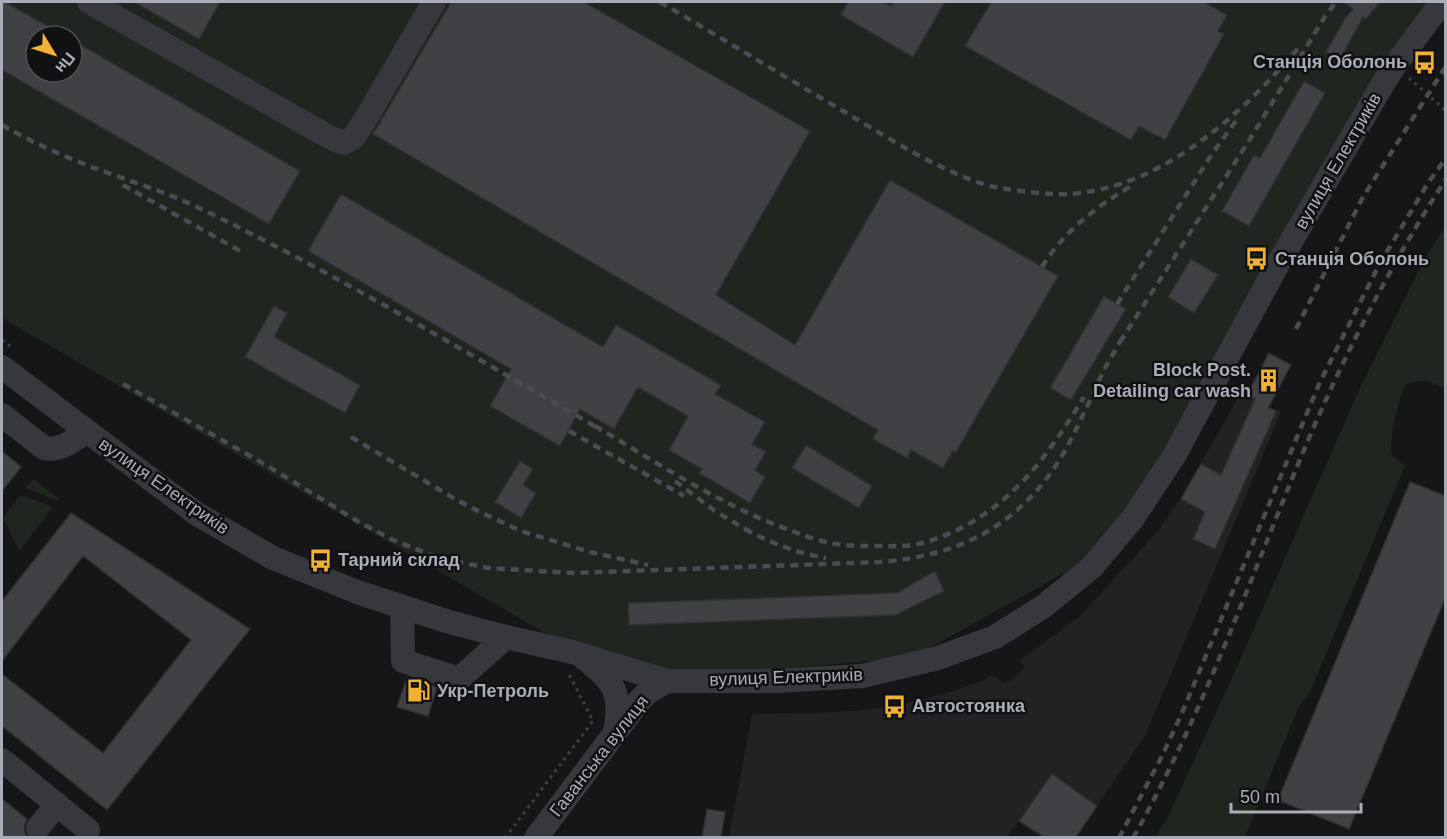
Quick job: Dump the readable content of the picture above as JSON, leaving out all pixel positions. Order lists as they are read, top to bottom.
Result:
{
  "streets": {
    "street": ["вулиця Електриків", "Гаванська вулиця"]
  },
  "crossings": [
    ["вулиця Електриків", "Гаванська вулиця"]
  ],
  "places": {
    "bus stop": [
      "Станція Оболонь",
      "Cтанція Оболонь",
      "Тарний склад",
      "Автостоянка"
    ],
    "building": ["Block Post. Detailing car wash"],
    "fuel station": ["Укр-Петроль"]
  },
  "scale_bar": "50 m",
  "north": "bottom right"
}
